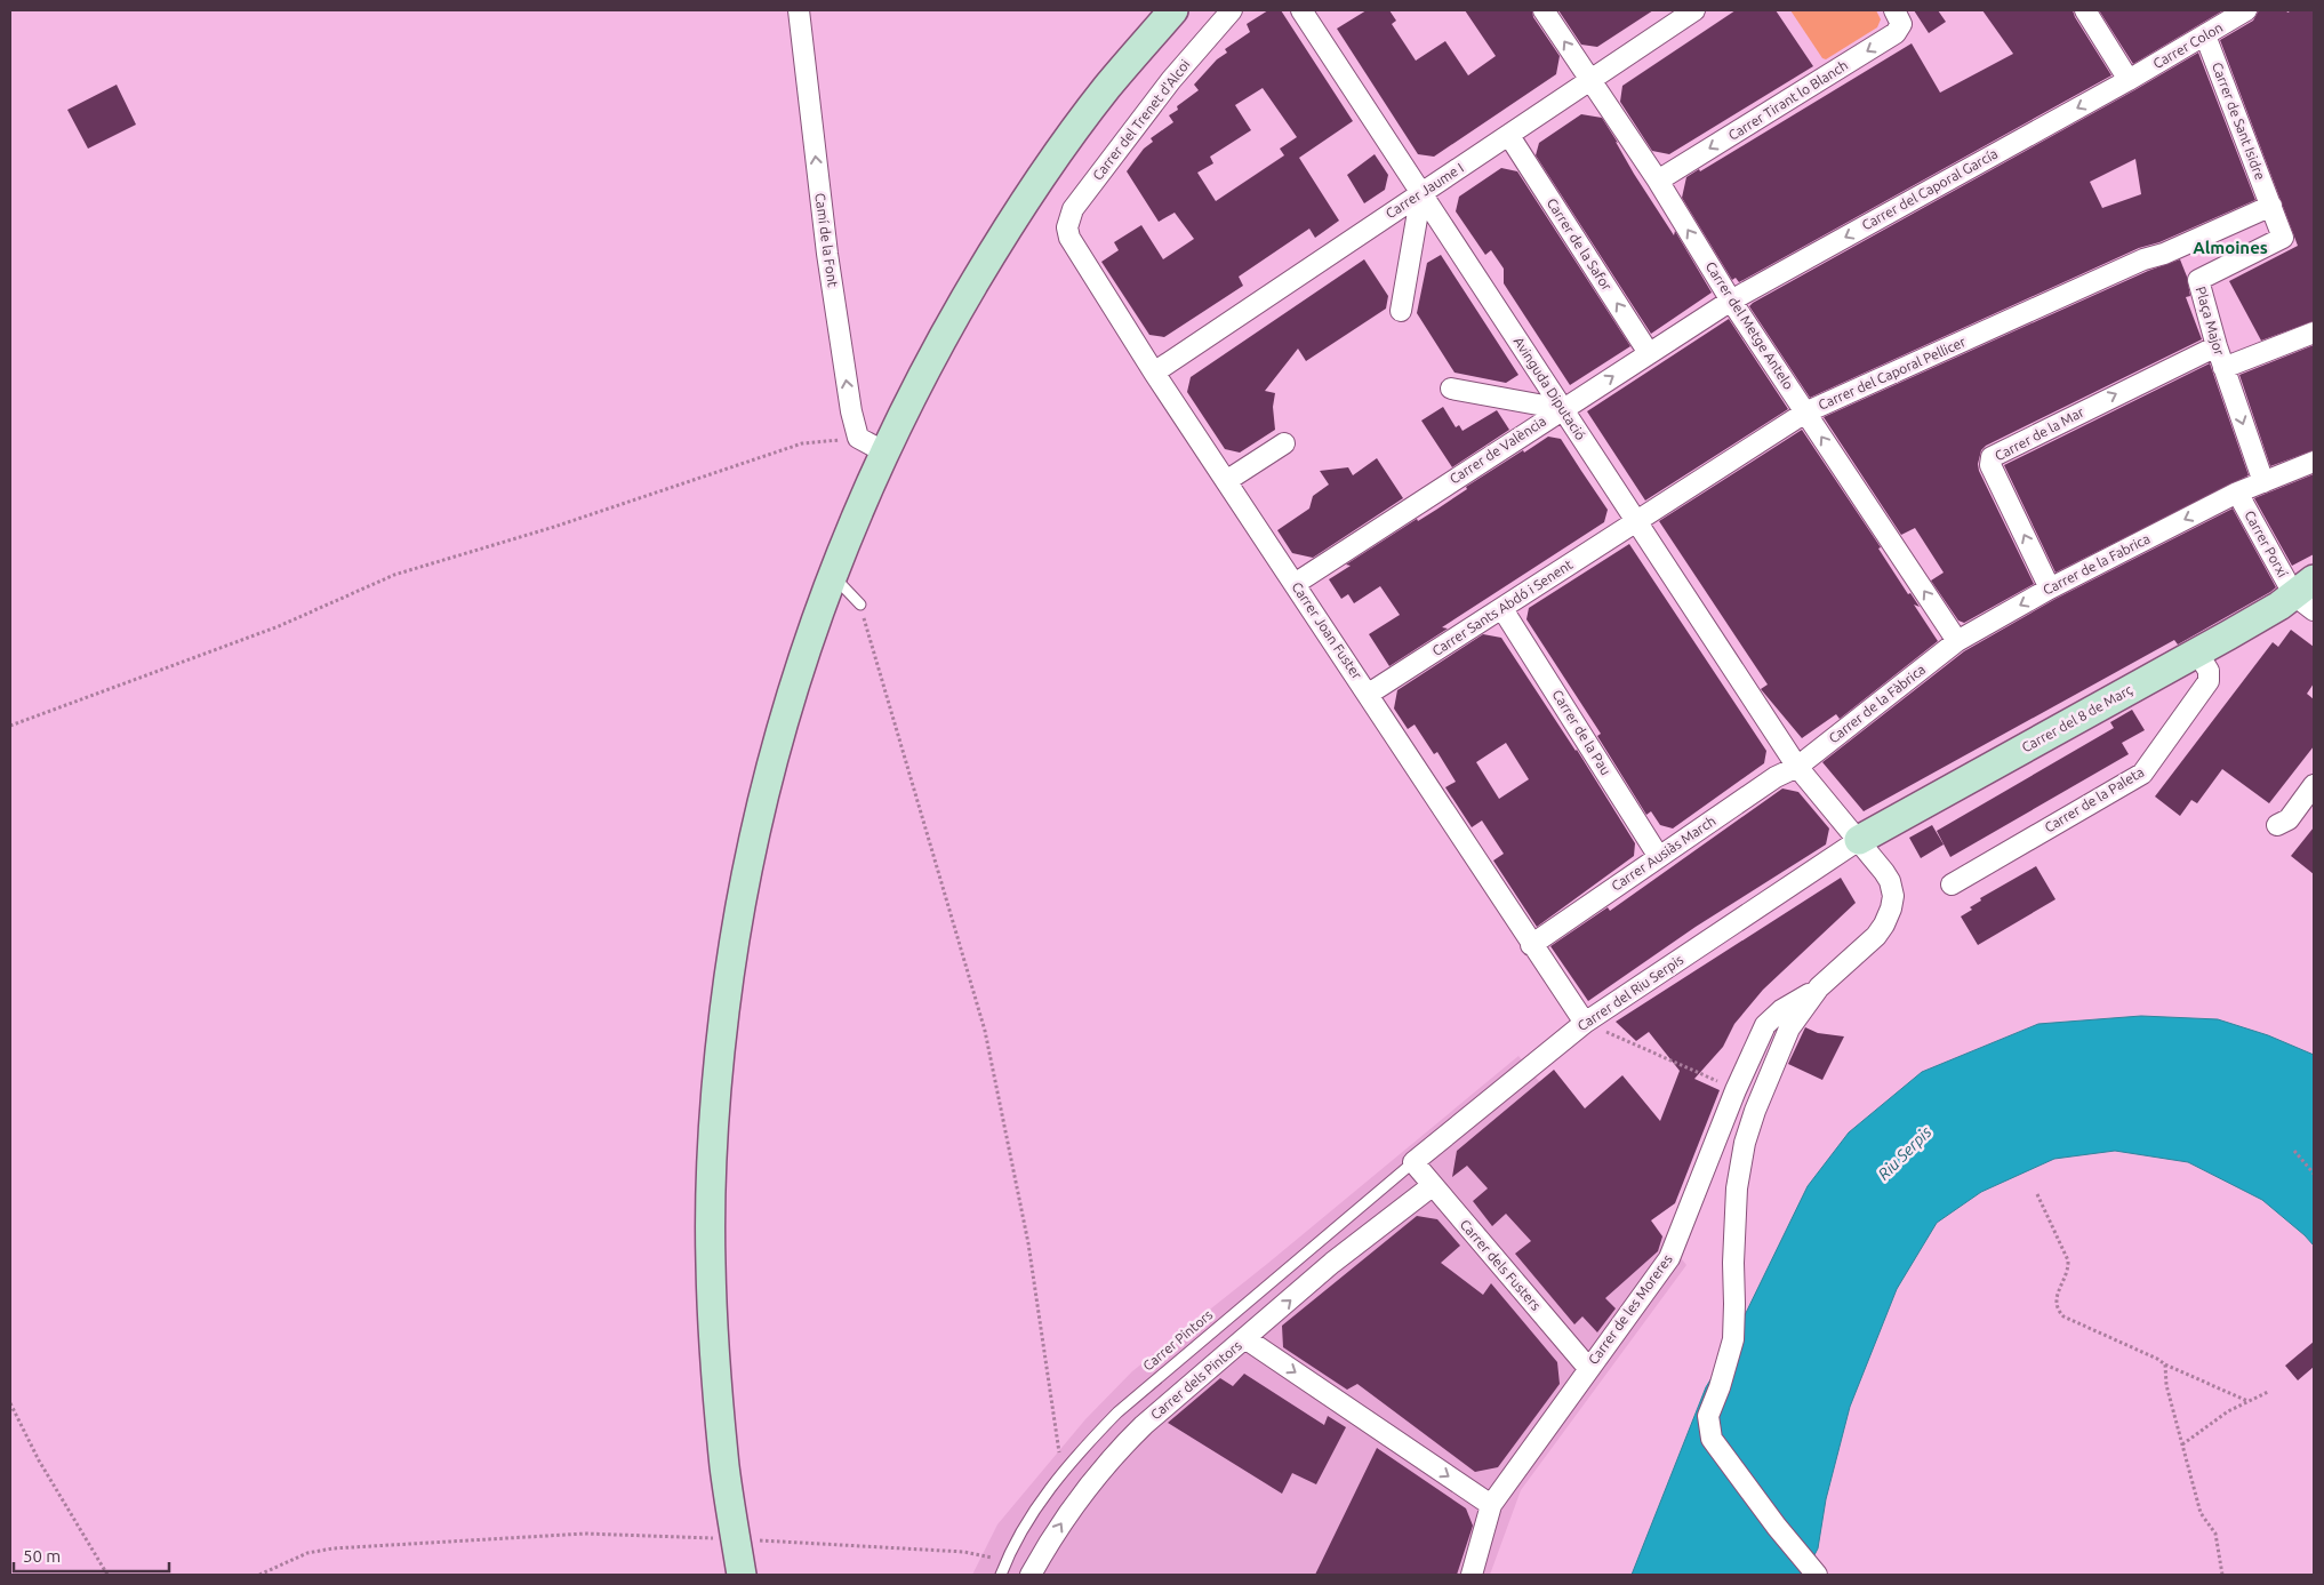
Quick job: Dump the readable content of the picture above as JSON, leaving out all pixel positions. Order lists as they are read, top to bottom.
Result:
{
  "streets": {
    "main road": ["Carrer del 8 de Març"],
    "street": [
      "Carrer Colon",
      "Carrer Tirant lo Blanch",
      "Carrer del Trenet d'Alcoi",
      "Carrer de Sant Isidre",
      "Carrer del Caporal García",
      "Carrer Jaume I",
      "Camí de la Font",
      "Carrer de la Safor",
      "Plaça Major",
      "Carrer del Metge Antelo",
      "Carrer del Caporal Pellicer",
      "Avinguda Diputació",
      "Carrer de la Mar",
      "Carrer de València",
      "Carrer Porxí",
      "Carrer de la Fabrica",
      "Carrer Sants Abdó i Senent",
      "Carrer Joan Fuster",
      "Carrer de la Fàbrica",
      "Carrer de la Pau",
      "Carrer de la Paleta",
      "Carrer Ausiàs March",
      "Carrer del Riu Serpis",
      "Carrer dels Fusters",
      "Carrer de les Moreres",
      "Carrer dels Pintors"
    ],
    "lane": ["Carrer Pintors"]
  },
  "crossings": [
    ["Carrer Colon", "Carrer de Sant Isidre"],
    ["Carrer Colon", "Carrer del Caporal García"],
    ["Carrer Tirant lo Blanch", "Carrer del Metge Antelo"],
    ["Carrer del Trenet d'Alcoi", "Carrer Joan Fuster"],
    ["Carrer de Sant Isidre", "Plaça Major"],
    ["Carrer de Sant Isidre", "Carrer del Caporal Pellicer"],
    ["Carrer del Caporal García", "Carrer del Metge Antelo"],
    ["Carrer del Caporal García", "Carrer de València"],
    ["Carrer Jaume I", "Carrer de la Safor"],
    ["Carrer Jaume I", "Carrer del Metge Antelo"],
    ["Carrer Jaume I", "Avinguda Diputació"],
    ["Carrer Jaume I", "Carrer Joan Fuster"],
    ["Carrer de la Safor", "Carrer de València"],
    ["Plaça Major", "Carrer del Caporal Pellicer"],
    ["Plaça Major", "Carrer de la Mar"],
    ["Plaça Major", "Carrer de la Fabrica"],
    ["Carrer del Metge Antelo", "Carrer del Caporal Pellicer"],
    ["Carrer del Metge Antelo", "Carrer de València"],
    ["Carrer del Metge Antelo", "Carrer de la Fabrica"],
    ["Carrer del Metge Antelo", "Carrer de la Fàbrica"],
    ["Carrer del Caporal Pellicer", "Avinguda Diputació"],
    ["Carrer del Caporal Pellicer", "Carrer Sants Abdó i Senent"],
    ["Avinguda Diputació", "Carrer de València"],
    ["Avinguda Diputació", "Carrer Sants Abdó i Senent"],
    ["Avinguda Diputació", "Carrer de la Fàbrica"],
    ["Avinguda Diputació", "Carrer Ausiàs March"],
    ["Carrer de la Mar", "Carrer de la Fabrica"],
    ["Carrer de València", "Carrer Joan Fuster"],
    ["Carrer Porxí", "Carrer de la Fabrica"],
    ["Carrer Porxí", "Carrer del 8 de Març"],
    ["Carrer de la Fabrica", "Carrer de la Fàbrica"],
    ["Carrer Sants Abdó i Senent", "Carrer Joan Fuster"],
    ["Carrer Sants Abdó i Senent", "Carrer de la Pau"],
    ["Carrer Joan Fuster", "Carrer Ausiàs March"],
    ["Carrer Joan Fuster", "Carrer del Riu Serpis"],
    ["Carrer de la Fàbrica", "Carrer Ausiàs March"],
    ["Carrer del 8 de Març", "Carrer de la Paleta"],
    ["Carrer del 8 de Març", "Carrer del Riu Serpis"],
    ["Carrer de la Pau", "Carrer Ausiàs March"],
    ["Carrer del Riu Serpis", "Carrer dels Fusters"],
    ["Carrer del Riu Serpis", "Carrer Pintors"],
    ["Carrer dels Fusters", "Carrer de les Moreres"],
    ["Carrer dels Fusters", "Carrer Pintors"],
    ["Carrer de les Moreres", "Carrer dels Pintors"]
  ],
  "one_way": [
    "Carrer Tirant lo Blanch",
    "Carrer del Caporal García",
    "Camí de la Font",
    "Carrer de la Safor",
    "Plaça Major",
    "Carrer del Metge Antelo",
    "Carrer de la Fabrica"
  ],
  "districts": ["Almoines"],
  "water": ["Riu Serpis"],
  "scale_bar": "50 m"
}
